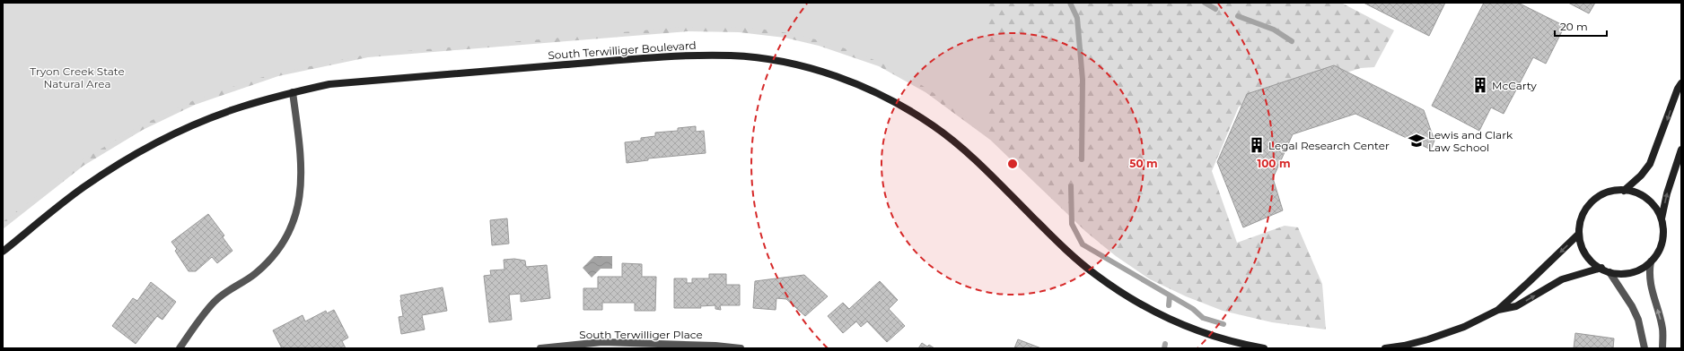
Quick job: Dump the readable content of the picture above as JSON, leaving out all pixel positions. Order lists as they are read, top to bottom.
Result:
{
  "streets": {
    "main road": ["South Terwilliger Boulevard"],
    "street": ["South Terwilliger Place"]
  },
  "parks": ["Tryon Creek State Natural Area"],
  "places": {
    "building": ["McCarty", "Legal Research Center"],
    "school or university": ["Lewis and Clark Law School"]
  },
  "scale_bar": "20 m",
  "rings": ["50 m", "100 m"]
}
